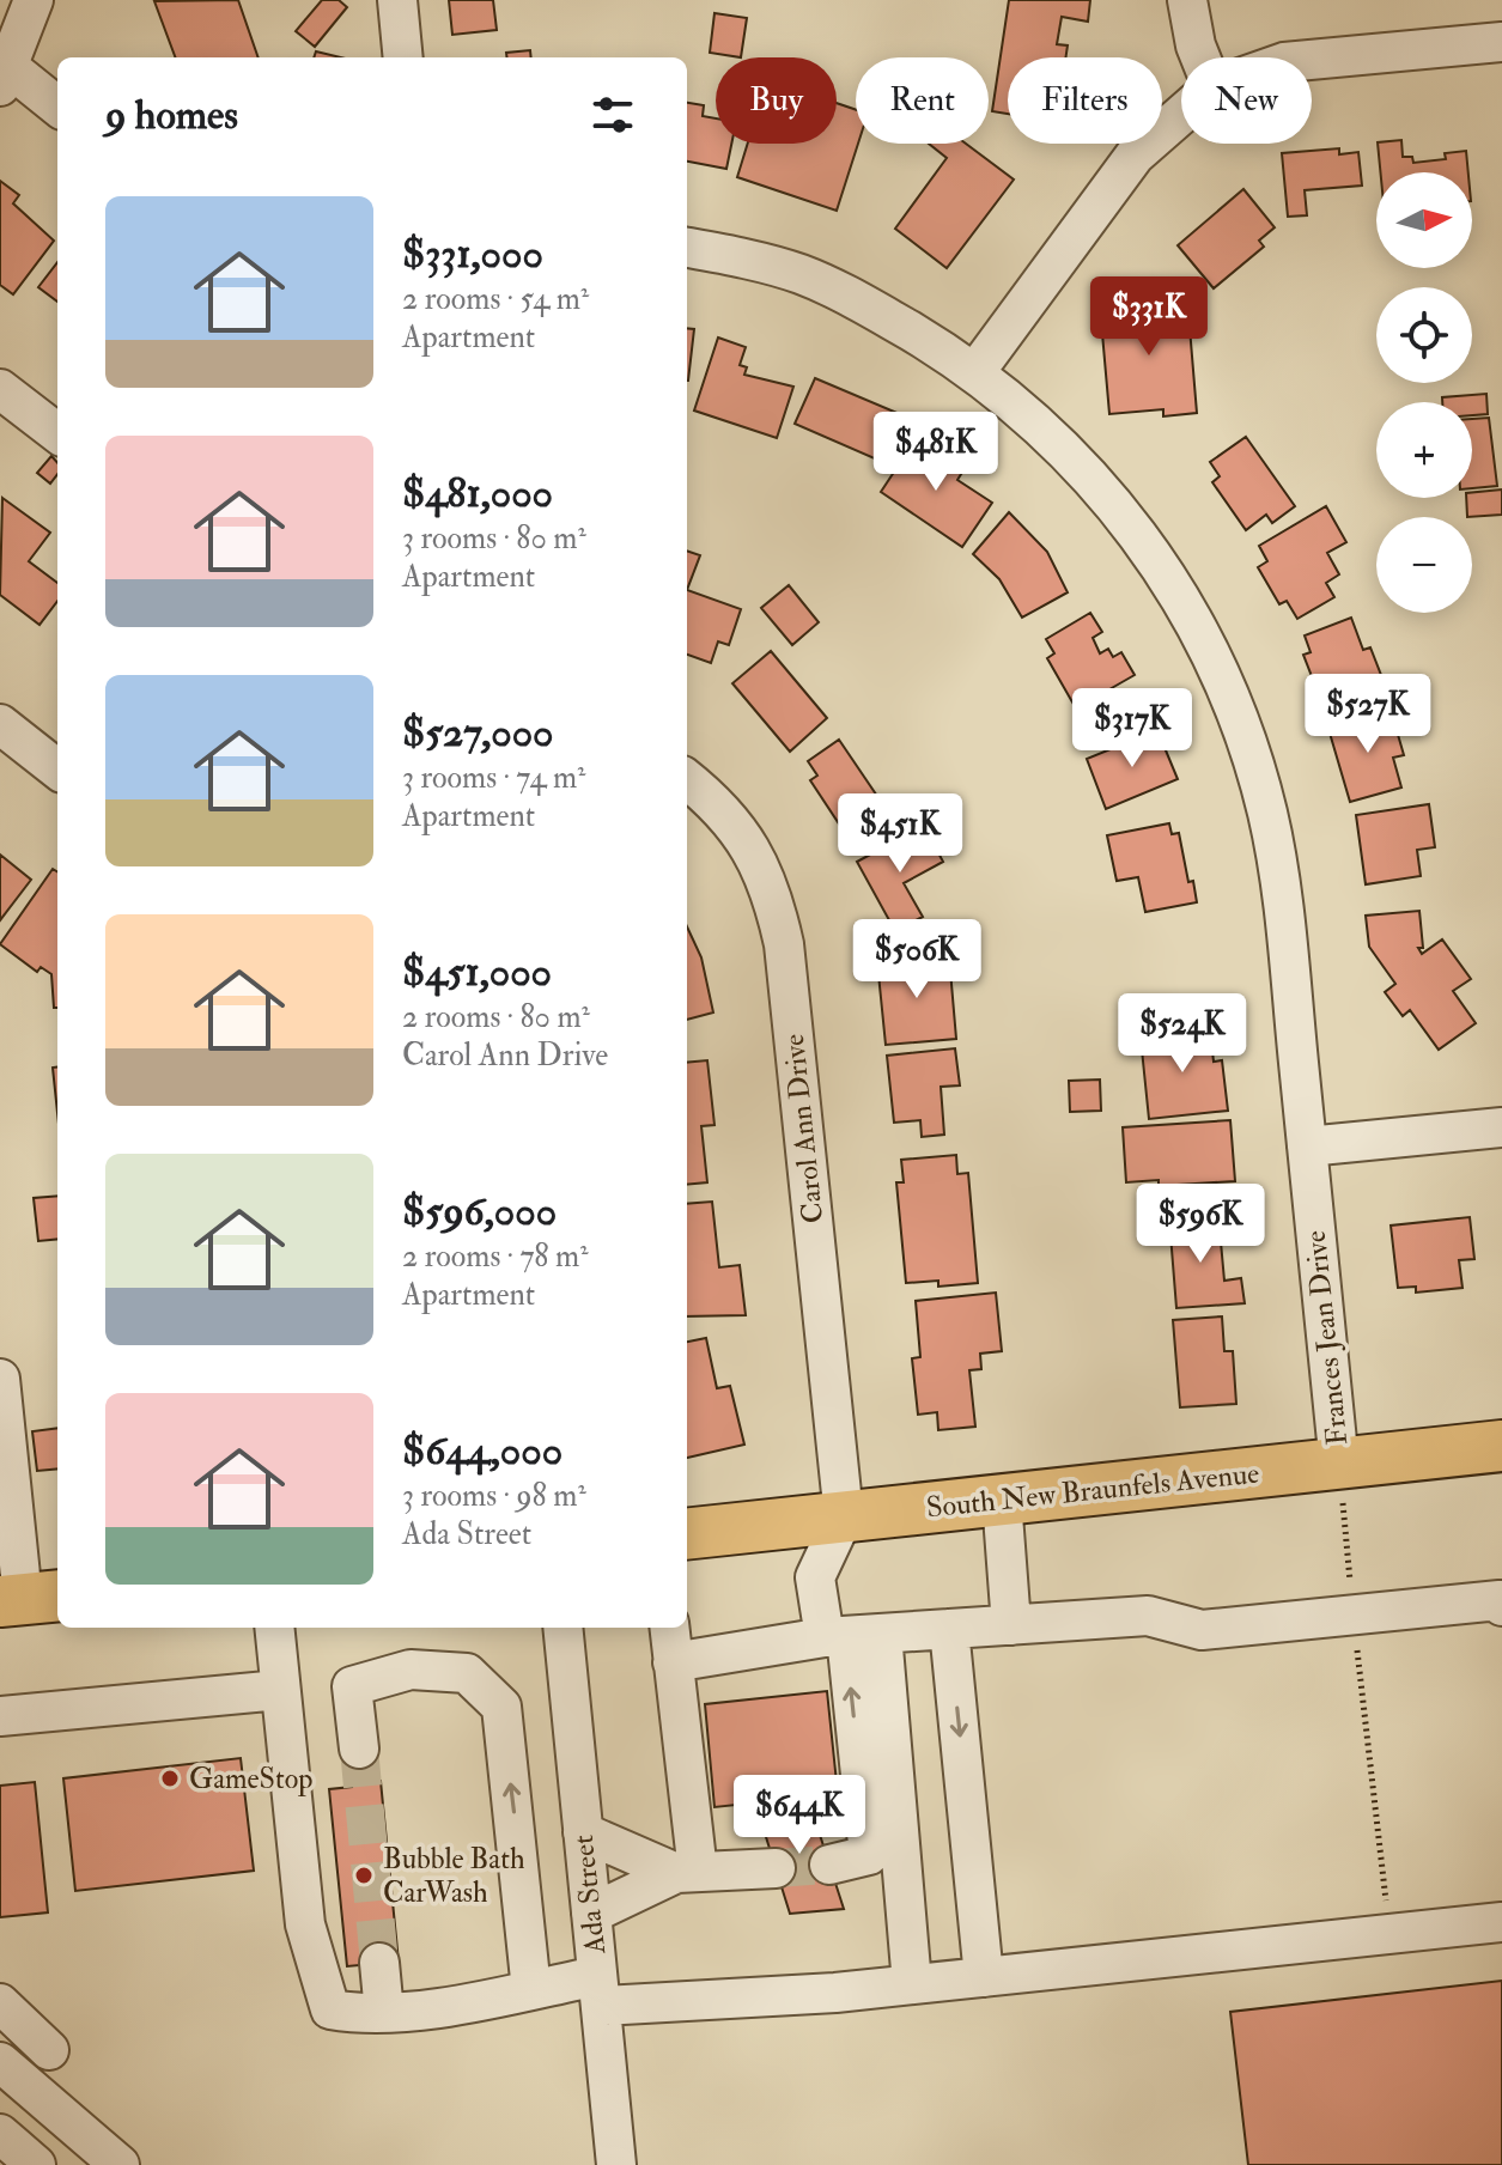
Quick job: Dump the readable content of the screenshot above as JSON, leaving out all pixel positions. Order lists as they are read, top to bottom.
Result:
{
  "streets": {
    "main road": ["South New Braunfels Avenue"],
    "street": ["Carol Ann Drive", "Frances Jean Drive", "Ada Street"]
  },
  "crossings": [
    ["Carol Ann Drive", "South New Braunfels Avenue"],
    ["Frances Jean Drive", "South New Braunfels Avenue"]
  ],
  "places": ["GameStop", "Bubble Bath CarWash"],
  "north": "right",
  "page": {
    "chip": [
      "Buy",
      "Rent",
      "Filters",
      "New"
    ],
    "heading": "9 homes",
    "map_buttons": ["+", "−"],
    "list": [
      {
        "name": "$331,000",
        "note": "2 rooms · 54 m² · Apartment"
      },
      {
        "name": "$481,000",
        "note": "3 rooms · 80 m² · Apartment"
      },
      {
        "name": "$527,000",
        "note": "3 rooms · 74 m² · Apartment"
      },
      {
        "name": "$451,000",
        "note": "2 rooms · 80 m² · Carol Ann Drive"
      },
      {
        "name": "$596,000",
        "note": "2 rooms · 78 m² · Apartment"
      },
      {
        "name": "$644,000",
        "note": "3 rooms · 98 m² · Ada Street"
      }
    ],
    "price": [
      "$331K",
      "$481K",
      "$527K",
      "$317K",
      "$451K",
      "$506K",
      "$524K",
      "$596K",
      "$644K"
    ]
  }
}
